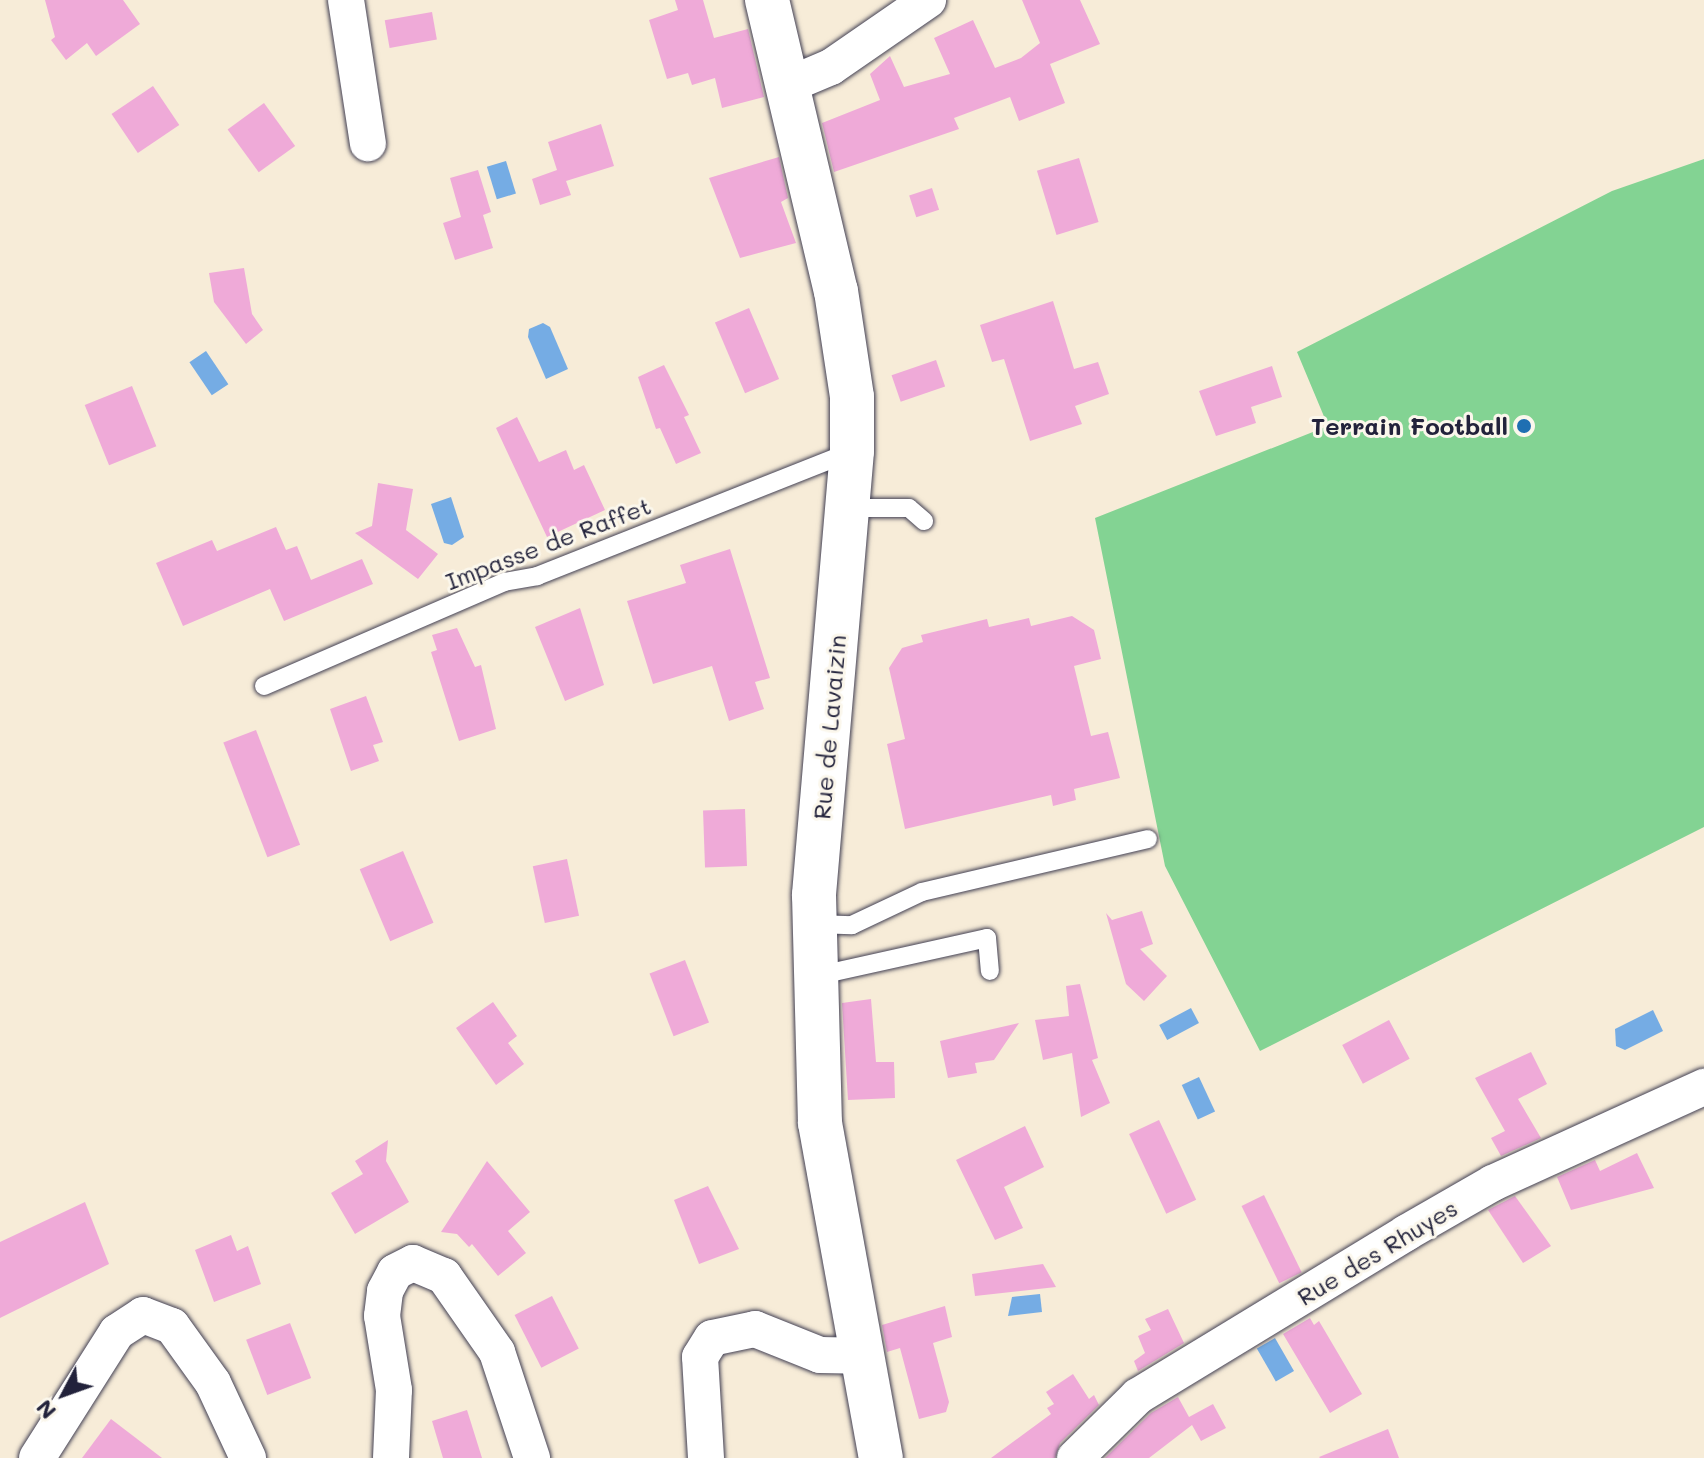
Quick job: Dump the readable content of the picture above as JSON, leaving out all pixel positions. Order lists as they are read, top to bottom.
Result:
{
  "streets": {
    "main road": ["Rue de Lavaizin"],
    "street": ["Rue des Rhuyes"],
    "lane": ["Impasse de Raffet"]
  },
  "crossings": [
    ["Impasse de Raffet", "Rue de Lavaizin"]
  ],
  "places": ["Terrain Football"],
  "north": "bottom left"
}
